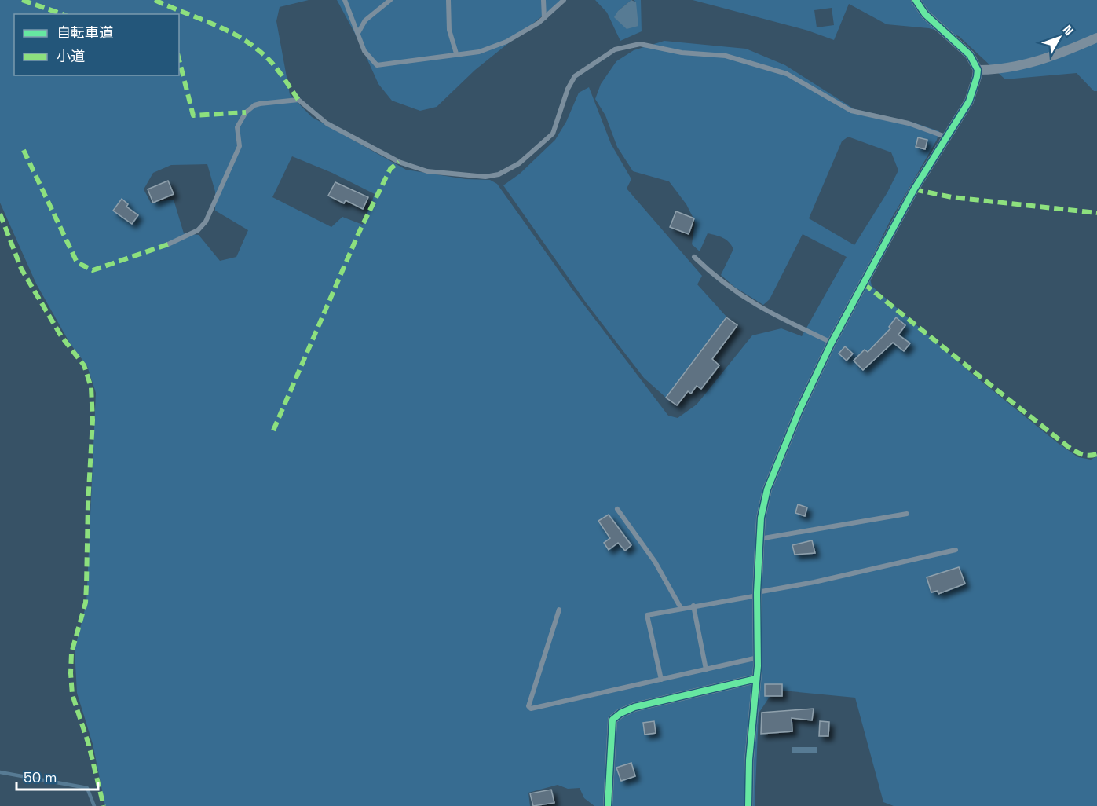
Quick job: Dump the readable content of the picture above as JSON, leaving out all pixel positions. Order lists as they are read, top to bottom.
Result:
{
  "legend": ["自転車道", "小道"],
  "scale_bar": "50 m",
  "north": "top right"
}
